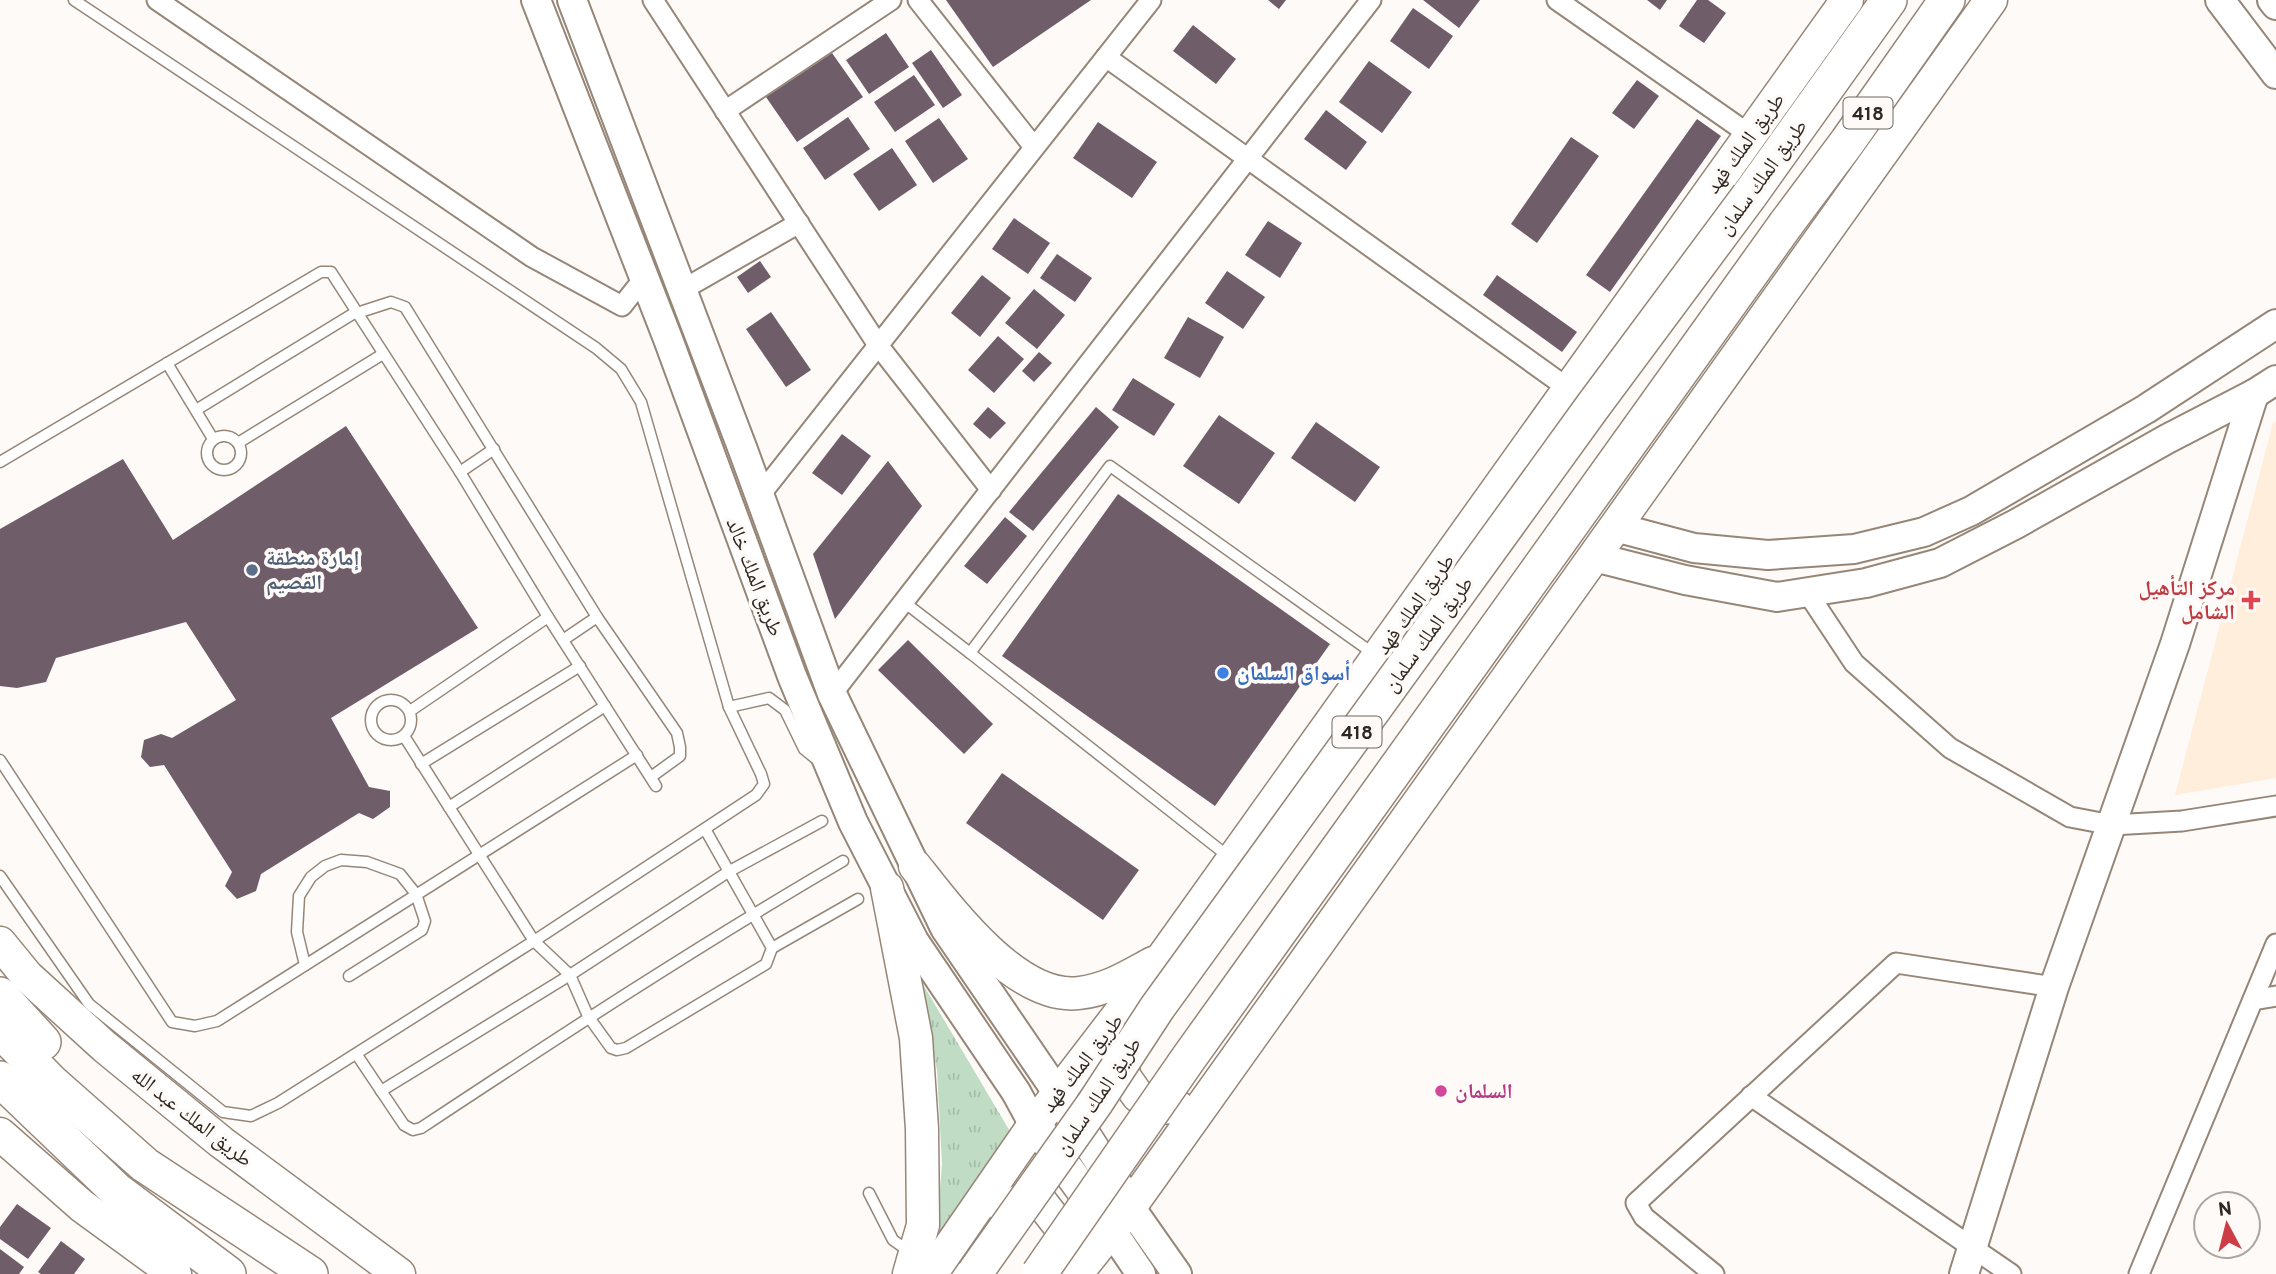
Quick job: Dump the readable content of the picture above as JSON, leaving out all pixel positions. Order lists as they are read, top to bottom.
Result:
{
  "streets": {
    "highway": ["418", "طريق الملك سلمان"],
    "main road": ["طريق الملك فهد", "طريق الملك خالد", "طريق الملك عبد الله"]
  },
  "crossings": [
    ["طريق الملك فهد", "طريق الملك خالد"]
  ],
  "places": {
    "other": ["إمارة منطقة القصيم", "أسواق السلمان", "السلمان"],
    "health": ["مركز التأهيل الشامل"]
  },
  "north": "top"
}
